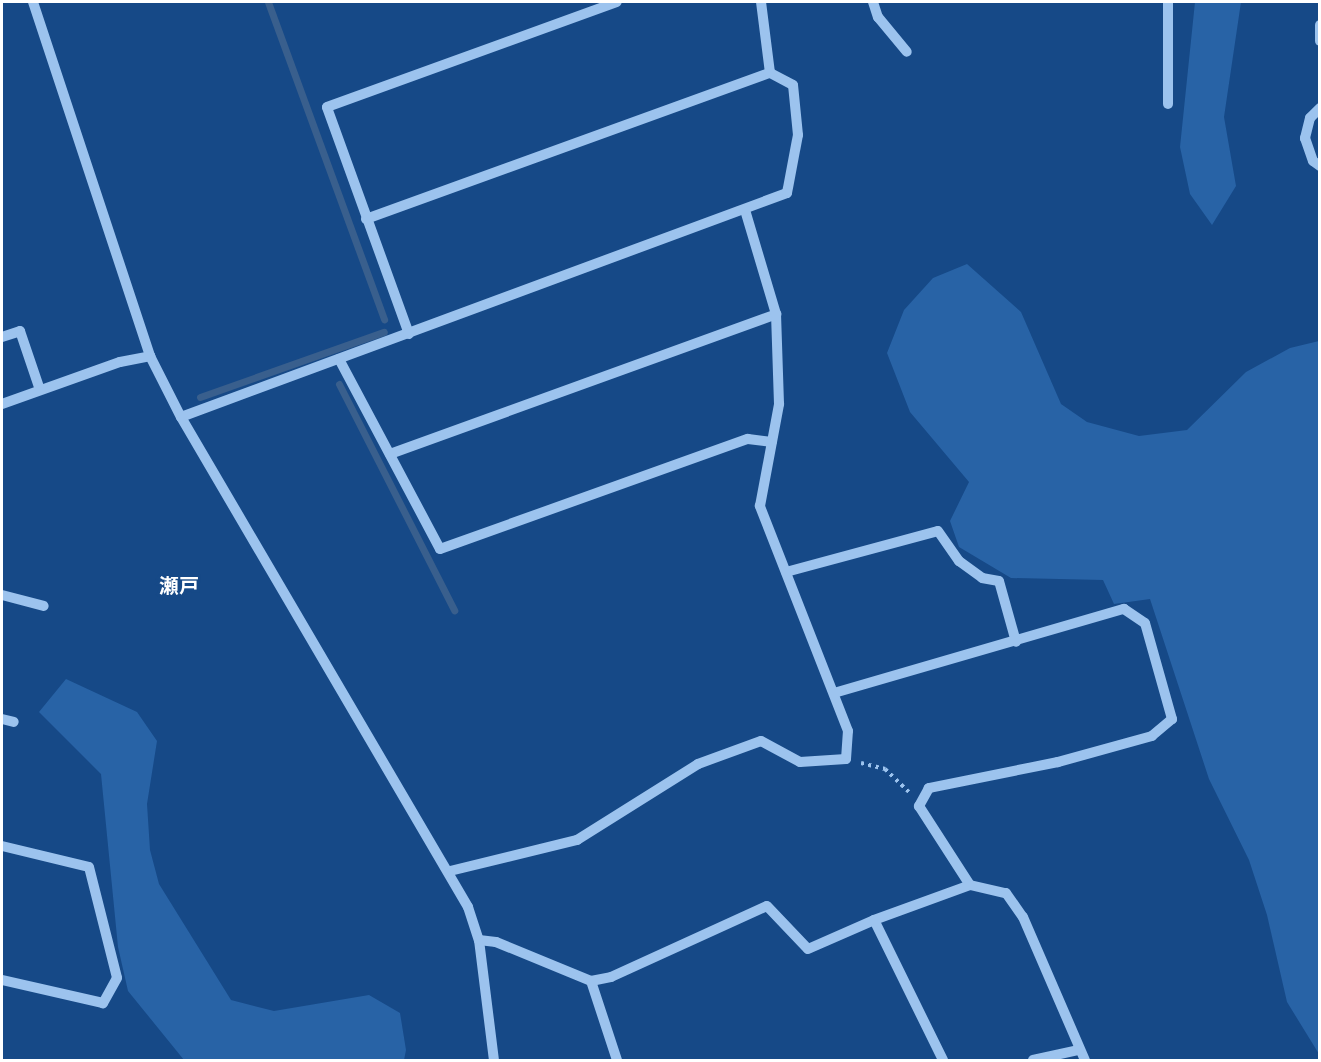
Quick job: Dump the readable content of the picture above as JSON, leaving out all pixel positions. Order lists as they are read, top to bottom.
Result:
{
  "districts": ["瀬戸"]
}
